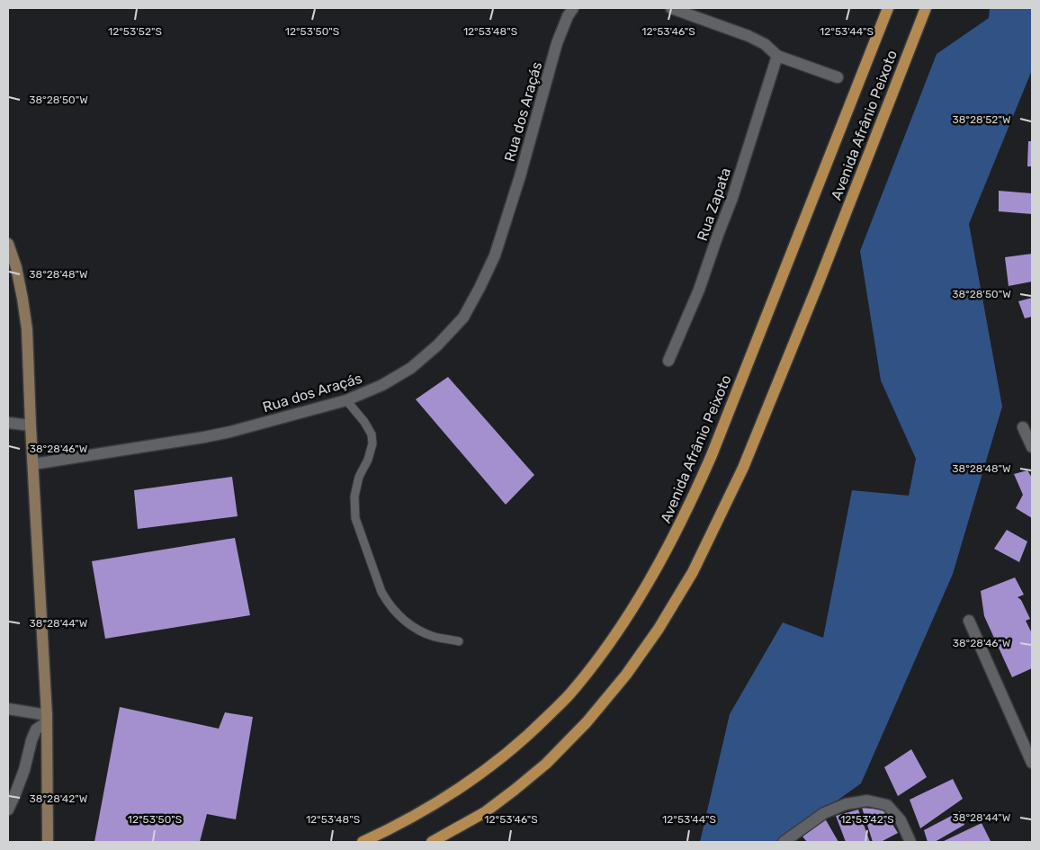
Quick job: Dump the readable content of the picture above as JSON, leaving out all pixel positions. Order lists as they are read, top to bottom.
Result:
{
  "streets": {
    "main road": ["Avenida Afrânio Peixoto"],
    "street": ["Rua dos Araçás", "Rua Zapata"]
  },
  "coordinates": [
    "12°53'52\"S",
    "12°53'50\"S",
    "12°53'48\"S",
    "12°53'46\"S",
    "12°53'44\"S",
    "38°28'50\"W",
    "38°28'52\"W",
    "38°28'48\"W",
    "38°28'46\"W",
    "38°28'44\"W",
    "38°28'42\"W",
    "12°53'42\"S"
  ]
}
